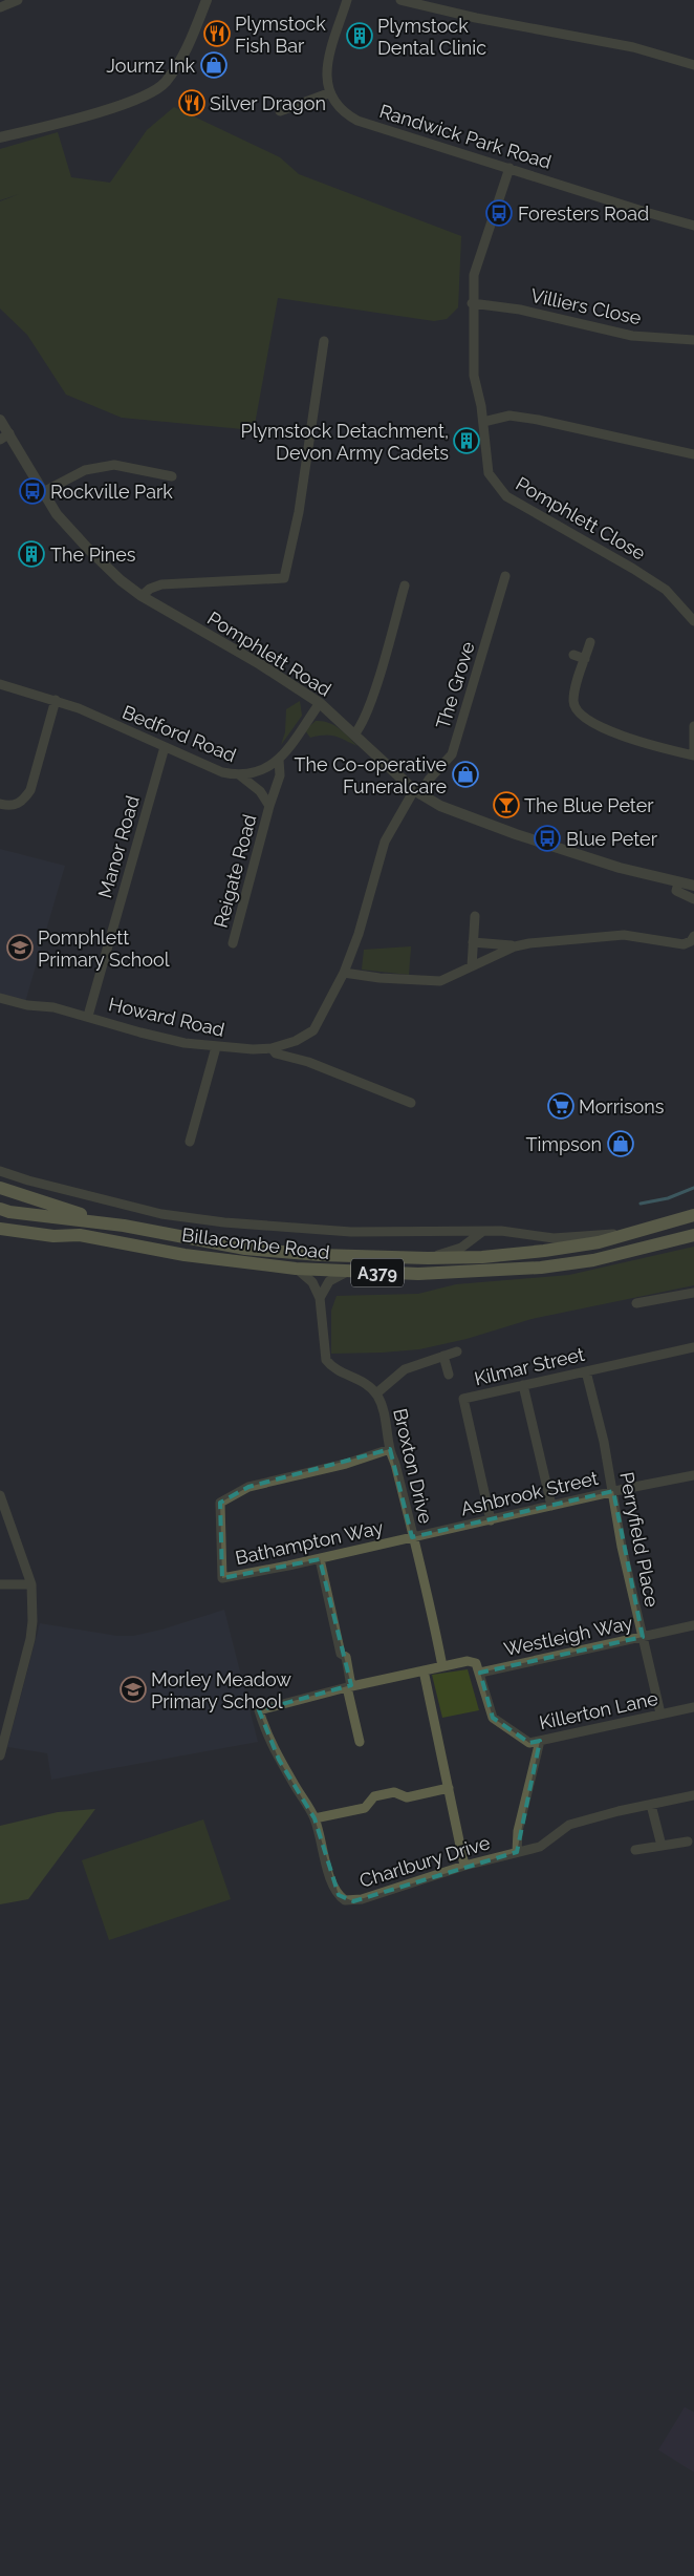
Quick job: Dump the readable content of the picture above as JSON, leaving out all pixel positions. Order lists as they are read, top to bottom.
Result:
{
  "streets": {
    "main road": ["Billacombe Road", "A379"],
    "street": [
      "Randwick Park Road",
      "Villiers Close",
      "Pomphlett Close",
      "Pomphlett Road",
      "The Grove",
      "Bedford Road",
      "Manor Road",
      "Reigate Road",
      "Howard Road",
      "Kilmar Street",
      "Broxton Drive",
      "Ashbrook Street",
      "Perryfield Place",
      "Bathampton Way",
      "Westleigh Way",
      "Killerton Lane",
      "Charlbury Drive"
    ]
  },
  "crossings": [
    ["Pomphlett Road", "The Grove"],
    ["Pomphlett Road", "Bedford Road"],
    ["Pomphlett Road", "Howard Road"],
    ["The Grove", "Howard Road"],
    ["Bedford Road", "Manor Road"],
    ["Bedford Road", "Reigate Road"],
    ["Manor Road", "Howard Road"],
    ["Billacombe Road", "Broxton Drive"],
    ["Kilmar Street", "Ashbrook Street"],
    ["Kilmar Street", "Perryfield Place"],
    ["Broxton Drive", "Ashbrook Street"],
    ["Broxton Drive", "Bathampton Way"],
    ["Ashbrook Street", "Perryfield Place"],
    ["Ashbrook Street", "Bathampton Way"],
    ["Perryfield Place", "Westleigh Way"],
    ["Perryfield Place", "Killerton Lane"],
    ["Westleigh Way", "Killerton Lane"],
    ["Killerton Lane", "Charlbury Drive"]
  ],
  "places": {
    "restaurant": ["Plymstock Fish Bar", "Silver Dragon"],
    "building": ["Plymstock Dental Clinic", "Plymstock Detachment, Devon Army Cadets", "The Pines"],
    "shop": ["Journz Ink", "The Co-operative Funeralcare", "Timpson"],
    "bus stop": ["Foresters Road", "Rockville Park", "Blue Peter"],
    "bar": ["The Blue Peter"],
    "school or university": ["Pomphlett Primary School", "Morley Meadow Primary School"],
    "supermarket": ["Morrisons"]
  }
}
